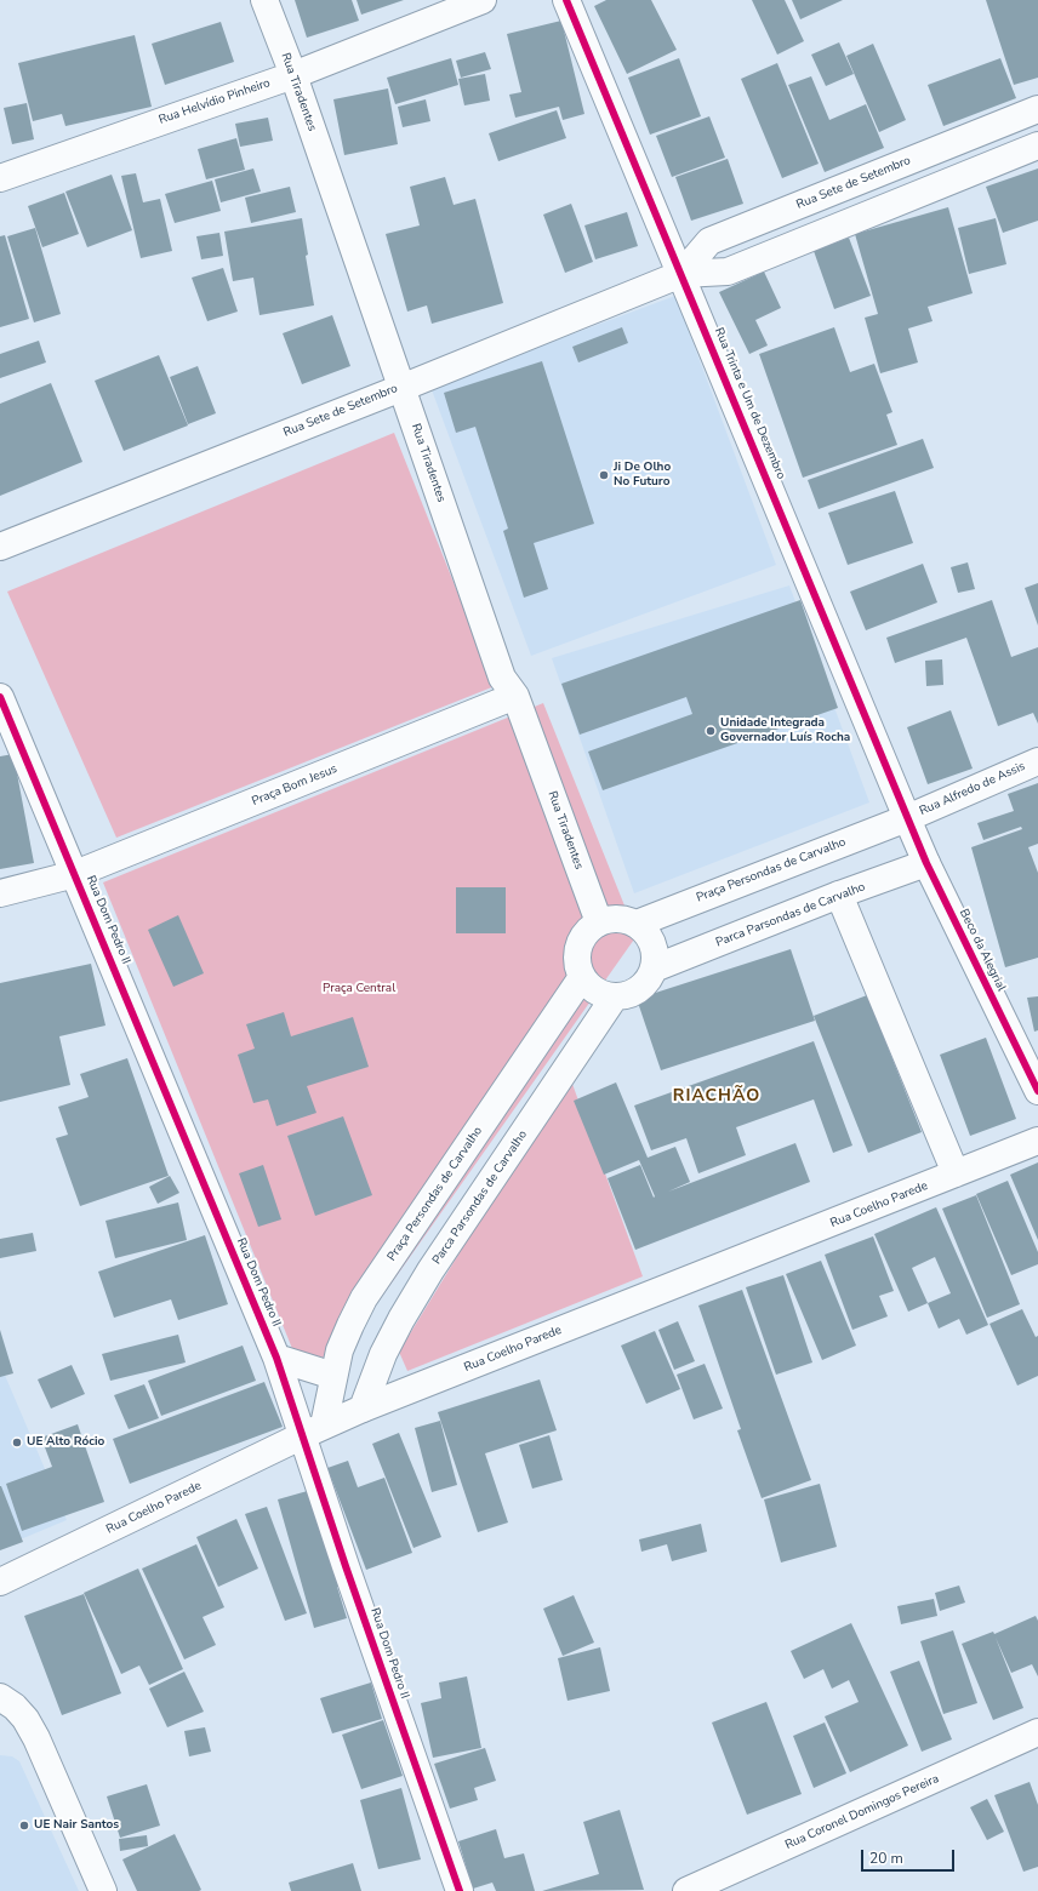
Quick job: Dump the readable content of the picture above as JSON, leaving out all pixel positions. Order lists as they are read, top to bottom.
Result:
{
  "streets": {
    "street": [
      "Rua Tiradentes",
      "Rua Helvídio Pinheiro",
      "Rua Sete de Setembro",
      "Rua Trinta e Um de Dezembro",
      "Praça Bom Jesus",
      "Rua Alfredo de Assis",
      "Praça Persondas de Carvalho",
      "Parca Parsondas de Carvalho",
      "Rua Dom Pedro II",
      "Beco da Alegrial",
      "Rua Coelho Parede",
      "Rua Coronel Domingos Pereira"
    ]
  },
  "crossings": [
    ["Rua Tiradentes", "Rua Helvídio Pinheiro"],
    ["Rua Tiradentes", "Rua Sete de Setembro"],
    ["Rua Tiradentes", "Praça Bom Jesus"],
    ["Rua Tiradentes", "Praça Persondas de Carvalho"],
    ["Rua Tiradentes", "Parca Parsondas de Carvalho"],
    ["Rua Sete de Setembro", "Rua Trinta e Um de Dezembro"],
    ["Rua Trinta e Um de Dezembro", "Rua Alfredo de Assis"],
    ["Rua Trinta e Um de Dezembro", "Praça Persondas de Carvalho"],
    ["Rua Trinta e Um de Dezembro", "Beco da Alegrial"],
    ["Praça Bom Jesus", "Rua Dom Pedro II"],
    ["Rua Alfredo de Assis", "Praça Persondas de Carvalho"],
    ["Rua Alfredo de Assis", "Beco da Alegrial"],
    ["Praça Persondas de Carvalho", "Parca Parsondas de Carvalho"],
    ["Praça Persondas de Carvalho", "Rua Dom Pedro II"],
    ["Praça Persondas de Carvalho", "Beco da Alegrial"],
    ["Praça Persondas de Carvalho", "Rua Coelho Parede"],
    ["Parca Parsondas de Carvalho", "Beco da Alegrial"],
    ["Parca Parsondas de Carvalho", "Rua Coelho Parede"],
    ["Rua Dom Pedro II", "Rua Coelho Parede"]
  ],
  "districts": ["RIACHÃO"],
  "parks": ["Praça Central"],
  "places": [
    "Ji De Olho No Futuro",
    "Unidade Integrada Governador Luís Rocha",
    "UE Alto Rócio",
    "UE Nair Santos"
  ],
  "scale_bar": "20 m"
}
